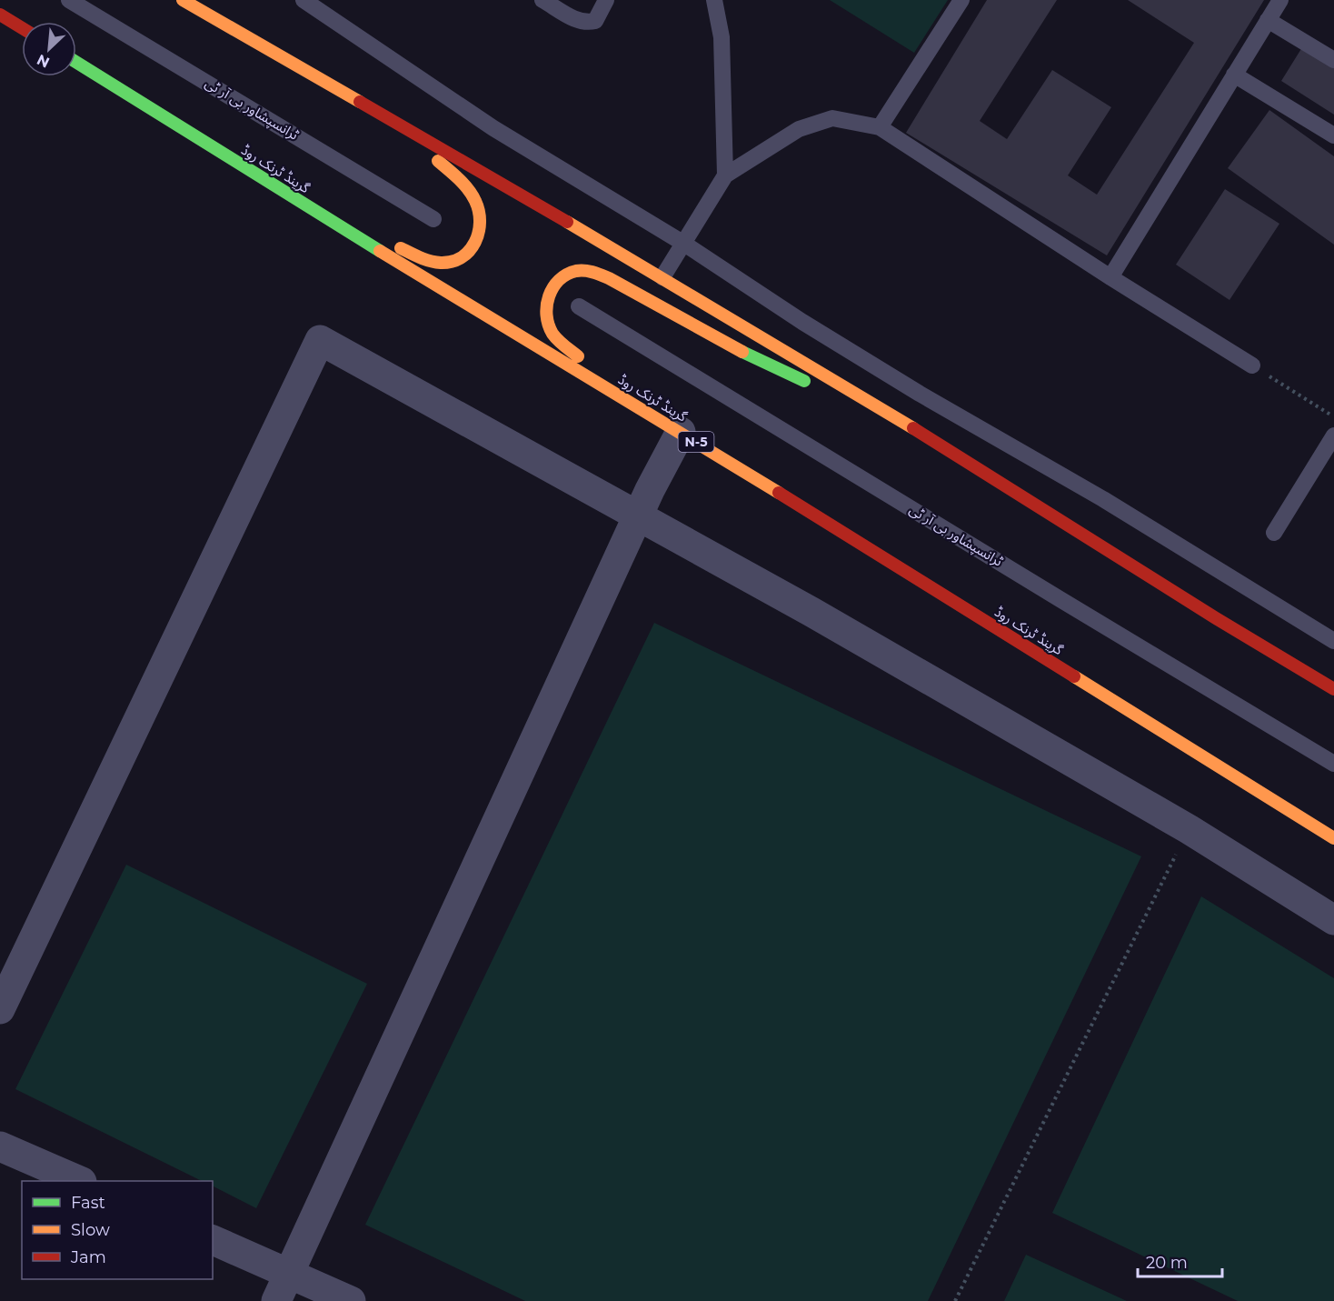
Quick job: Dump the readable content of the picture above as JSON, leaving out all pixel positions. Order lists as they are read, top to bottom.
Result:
{
  "streets": {
    "highway": ["گرینڈ ٹرنک روڈ", "N-5"],
    "lane": ["ٹرانسپشاور بی آر ٹی"]
  },
  "legend": ["Fast", "Slow", "Jam"],
  "scale_bar": "20 m",
  "north": "bottom left"
}
